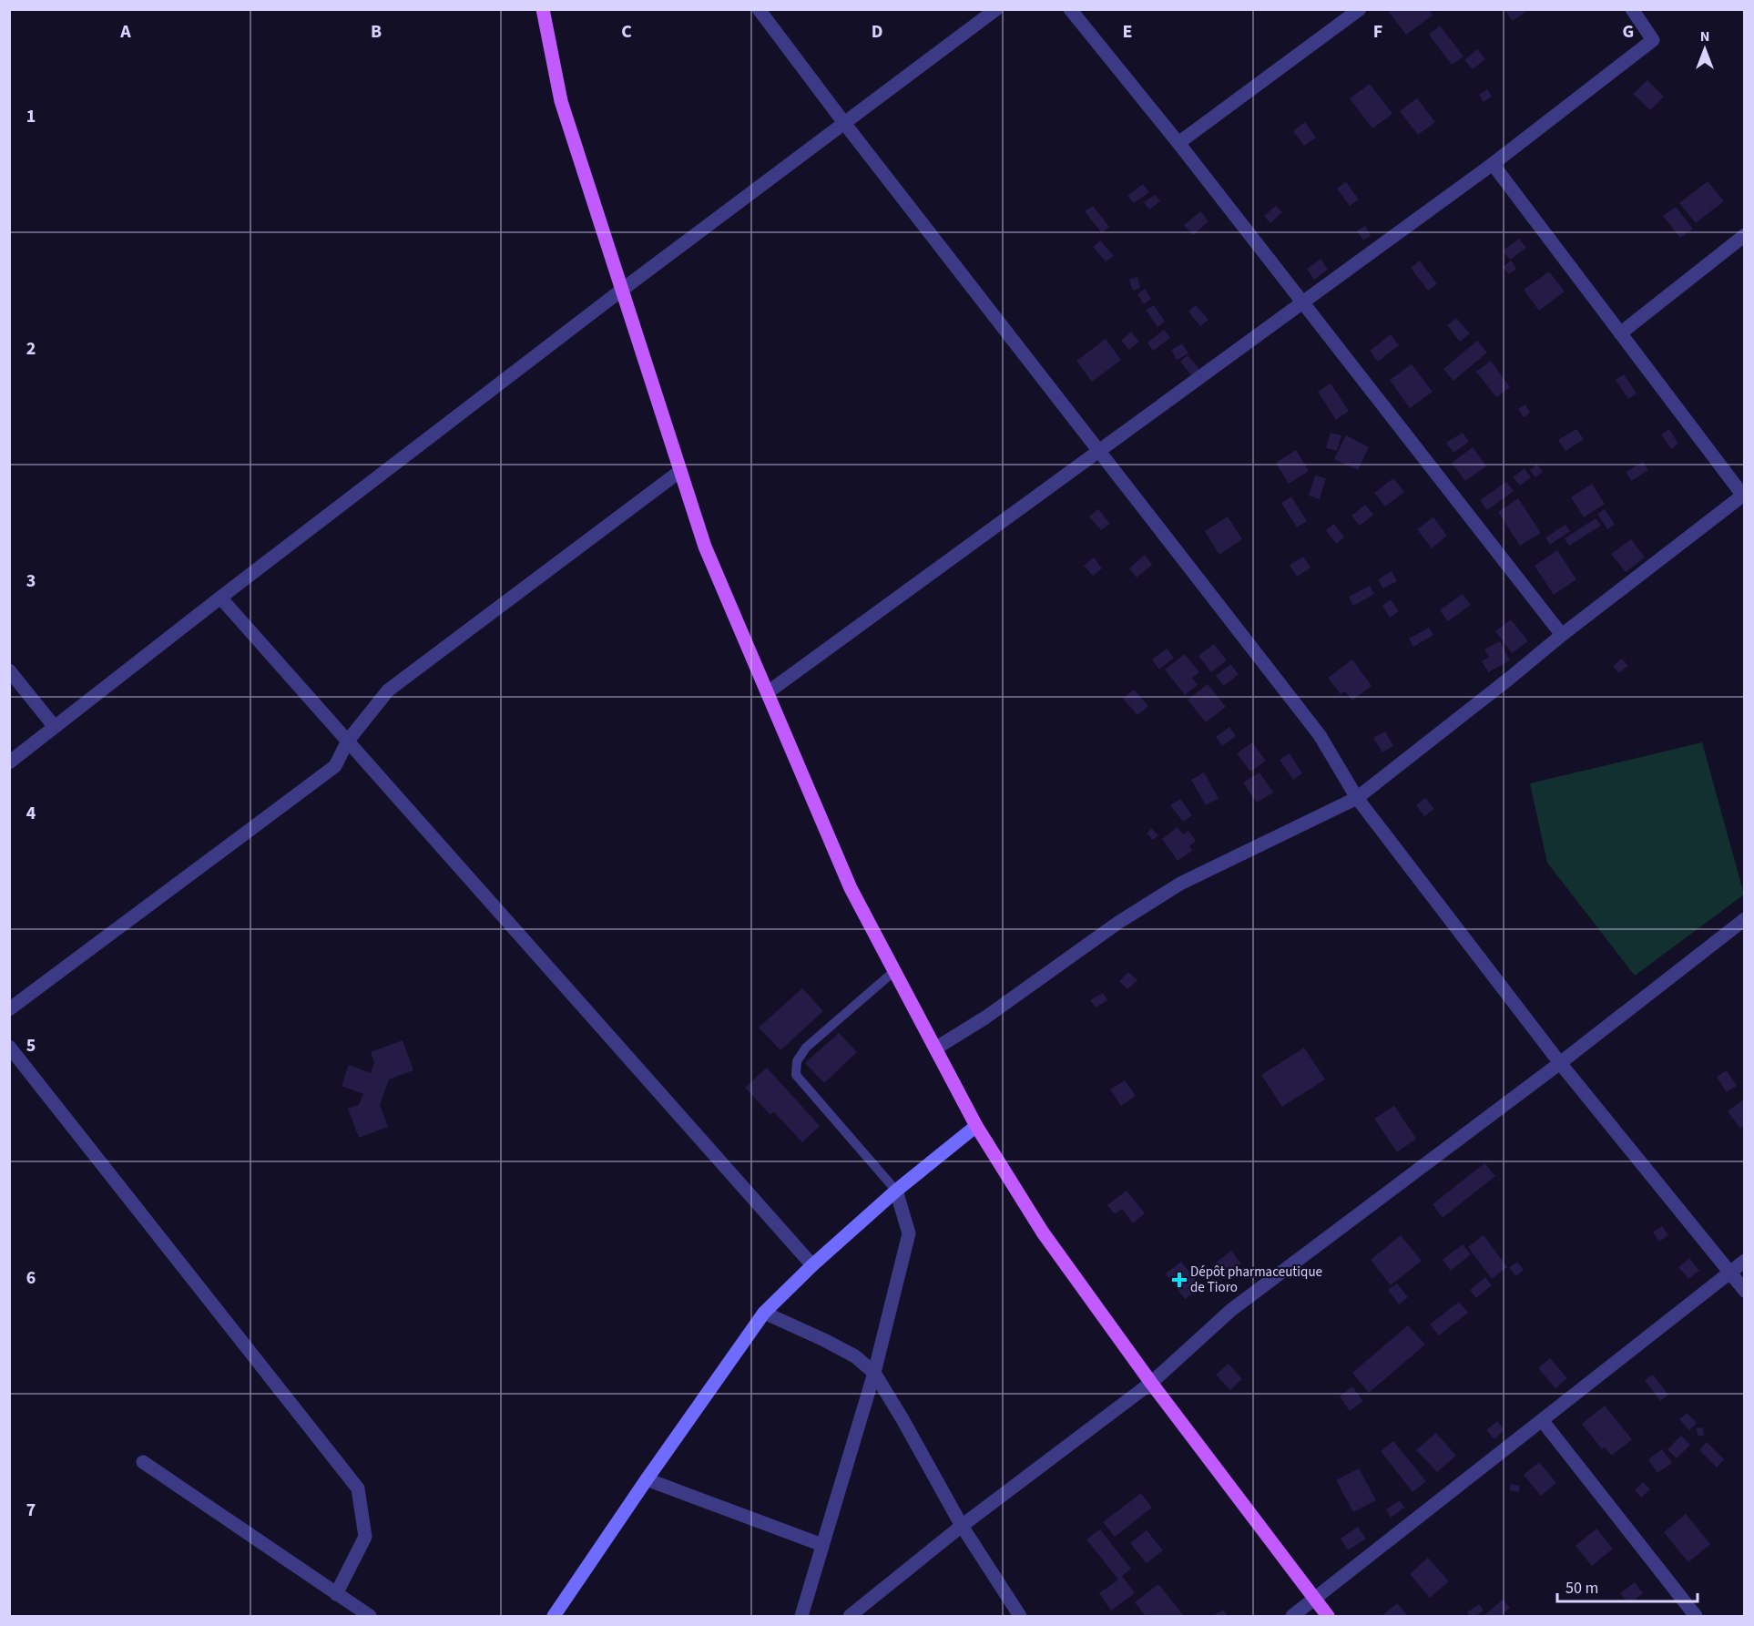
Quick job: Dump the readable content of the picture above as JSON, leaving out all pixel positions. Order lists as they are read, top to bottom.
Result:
{
  "places": {
    "health": ["Dépôt pharmaceutique de Tioro"]
  },
  "scale_bar": "50 m",
  "north": "top",
  "grid": {
    "columns": [
      "A",
      "B",
      "C",
      "D",
      "E",
      "F",
      "G"
    ],
    "rows": [
      "1",
      "2",
      "3",
      "4",
      "5",
      "6",
      "7"
    ]
  }
}
